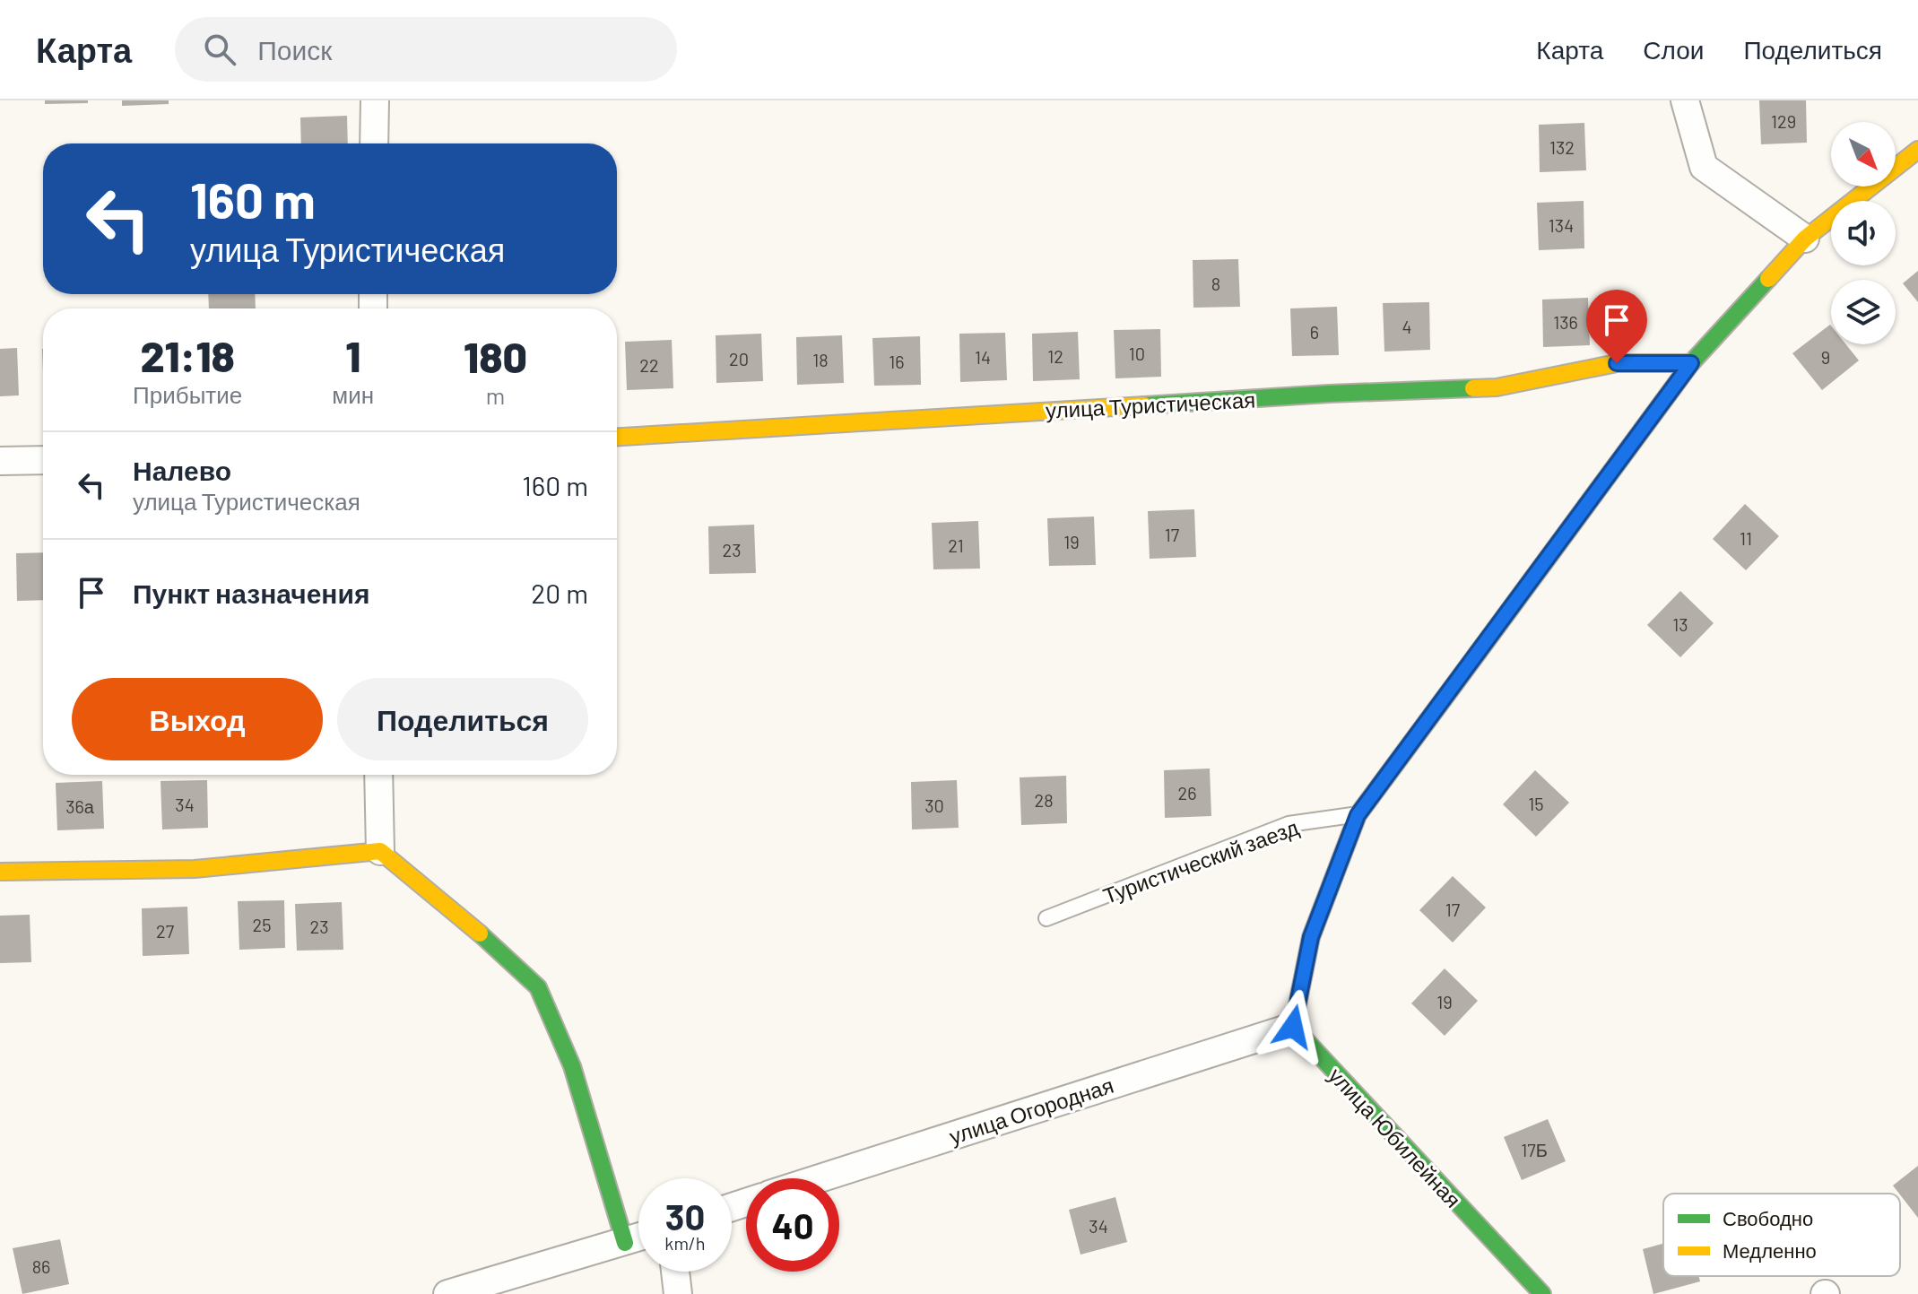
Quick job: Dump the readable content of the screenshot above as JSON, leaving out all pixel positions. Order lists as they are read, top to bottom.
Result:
{
  "streets": {
    "street": ["улица Туристическая", "улица Огородная", "улица Юбилейная"],
    "lane": ["Туристический заезд"]
  },
  "crossings": [
    ["улица Огородная", "улица Юбилейная"]
  ],
  "house_numbers": [
    "129",
    "132",
    "134",
    "8",
    "136",
    "4",
    "6",
    "10",
    "12",
    "14",
    "9",
    "20",
    "18",
    "16",
    "22",
    "17",
    "11",
    "19",
    "21",
    "23",
    "13",
    "26",
    "28",
    "15",
    "34",
    "30",
    "36а",
    "17",
    "25",
    "23",
    "27",
    "19",
    "17Б",
    "34",
    "86"
  ],
  "legend": ["Свободно", "Медленно"],
  "north": "bottom right",
  "page": {
    "header": "Карта",
    "search": "Поиск",
    "nav": ["Карта", "Слои", "Поделиться"],
    "turn": ["160 m", "улица Туристическая"],
    "eta": [
      "21:18",
      "Прибытие",
      "1",
      "мин",
      "180",
      "m"
    ],
    "list": [
      {
        "name": "Налево",
        "note": "улица Туристическая",
        "value": "160 m"
      },
      {
        "name": "Пункт назначения",
        "value": "20 m"
      }
    ],
    "buttons": ["Выход", "Поделиться"],
    "speed": "30 km/h",
    "limit": "40"
  }
}
